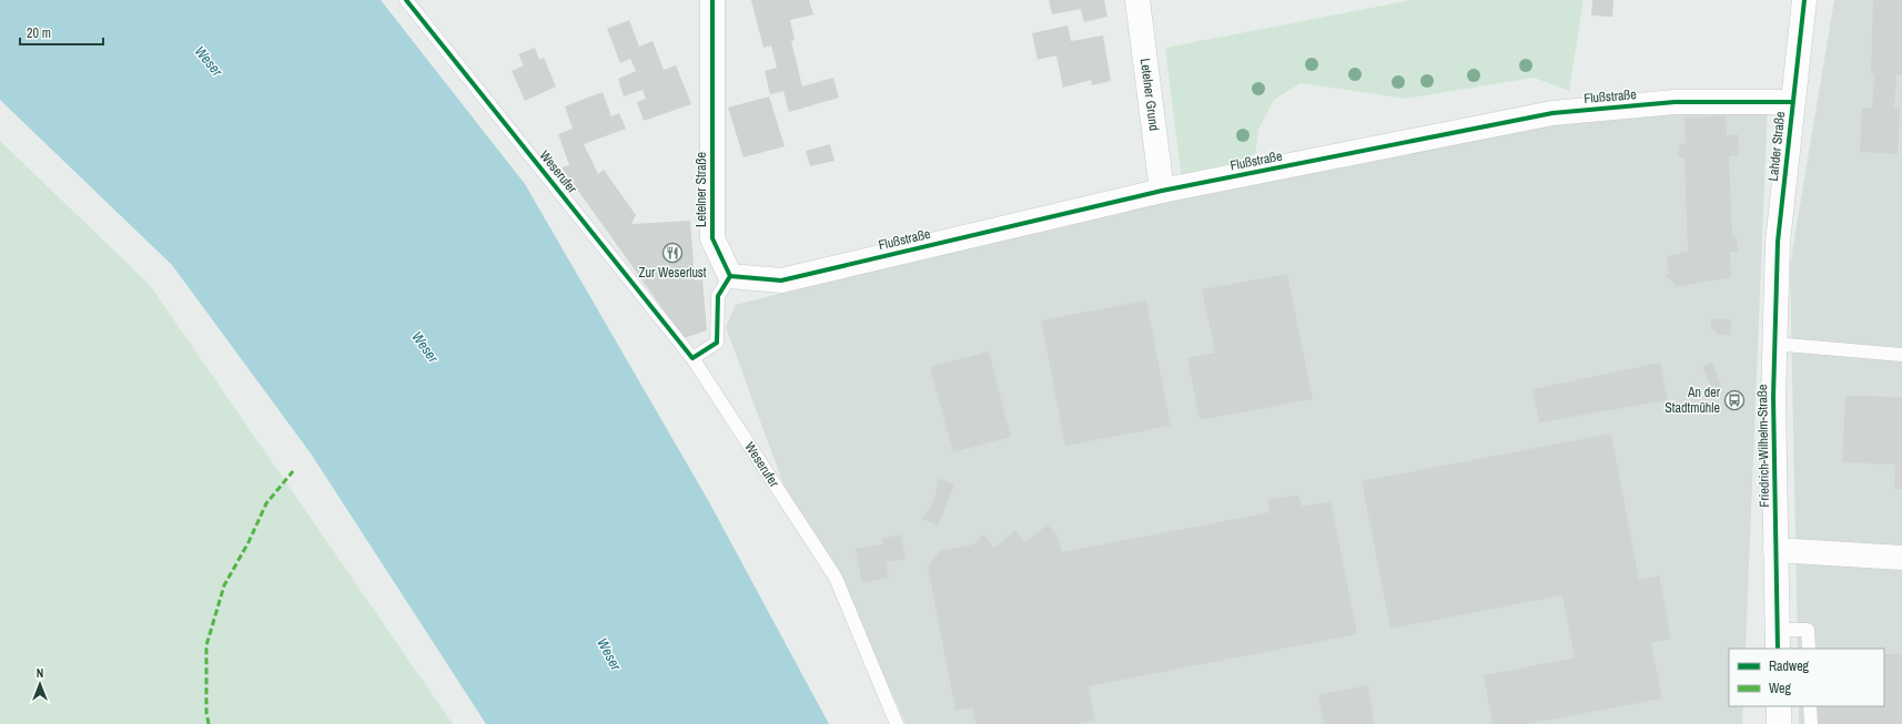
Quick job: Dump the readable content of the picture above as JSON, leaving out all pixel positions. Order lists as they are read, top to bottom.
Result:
{
  "streets": {
    "street": [
      "Letelner Grund",
      "Flußstraße",
      "Lahder Straße",
      "Letelner Straße",
      "Friedrich-Wilhelm-Straße"
    ],
    "lane": ["Weserufer"]
  },
  "crossings": [
    ["Letelner Grund", "Flußstraße"],
    ["Flußstraße", "Lahder Straße"],
    ["Flußstraße", "Letelner Straße"],
    ["Lahder Straße", "Friedrich-Wilhelm-Straße"]
  ],
  "water": ["Weser"],
  "places": {
    "restaurant": ["Zur Weserlust"],
    "bus stop": ["An der Stadtmühle"]
  },
  "legend": ["Radweg", "Weg"],
  "scale_bar": "20 m",
  "north": "top"
}
